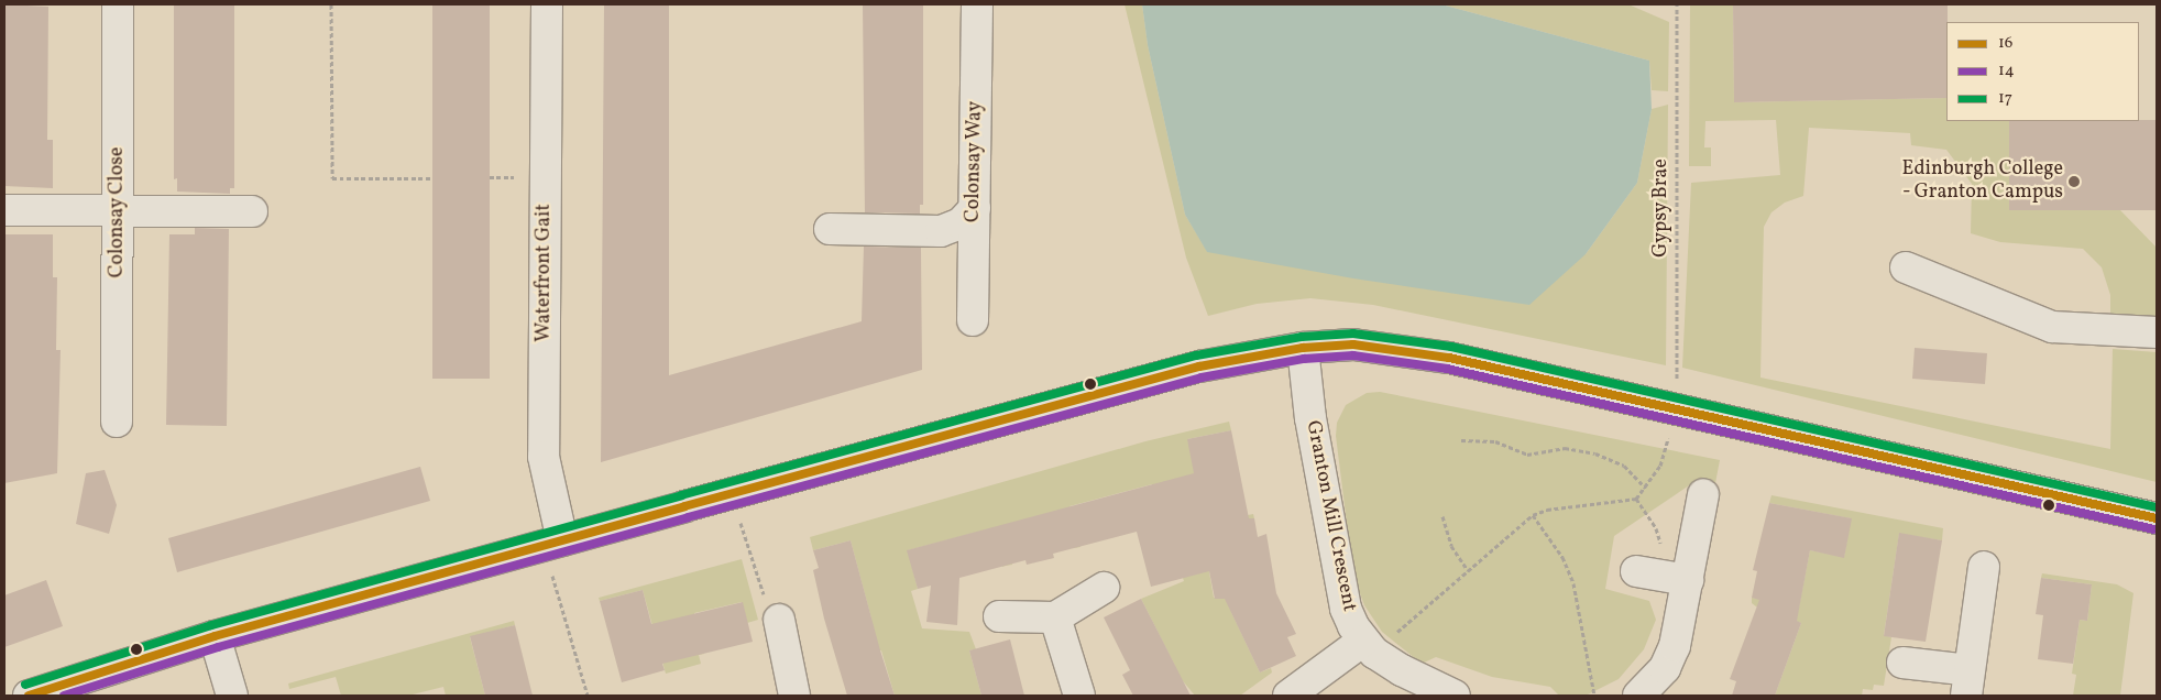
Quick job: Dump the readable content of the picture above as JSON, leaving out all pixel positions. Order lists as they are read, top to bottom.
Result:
{
  "streets": {
    "street": [
      "Colonsay Way",
      "Colonsay Close",
      "Waterfront Gait",
      "Granton Mill Crescent"
    ],
    "path": ["Gypsy Brae"]
  },
  "places": ["Edinburgh College - Granton Campus"],
  "lines": ["transit line 17", "transit line 16", "transit line 14"],
  "legend": ["16", "14", "17"]
}
